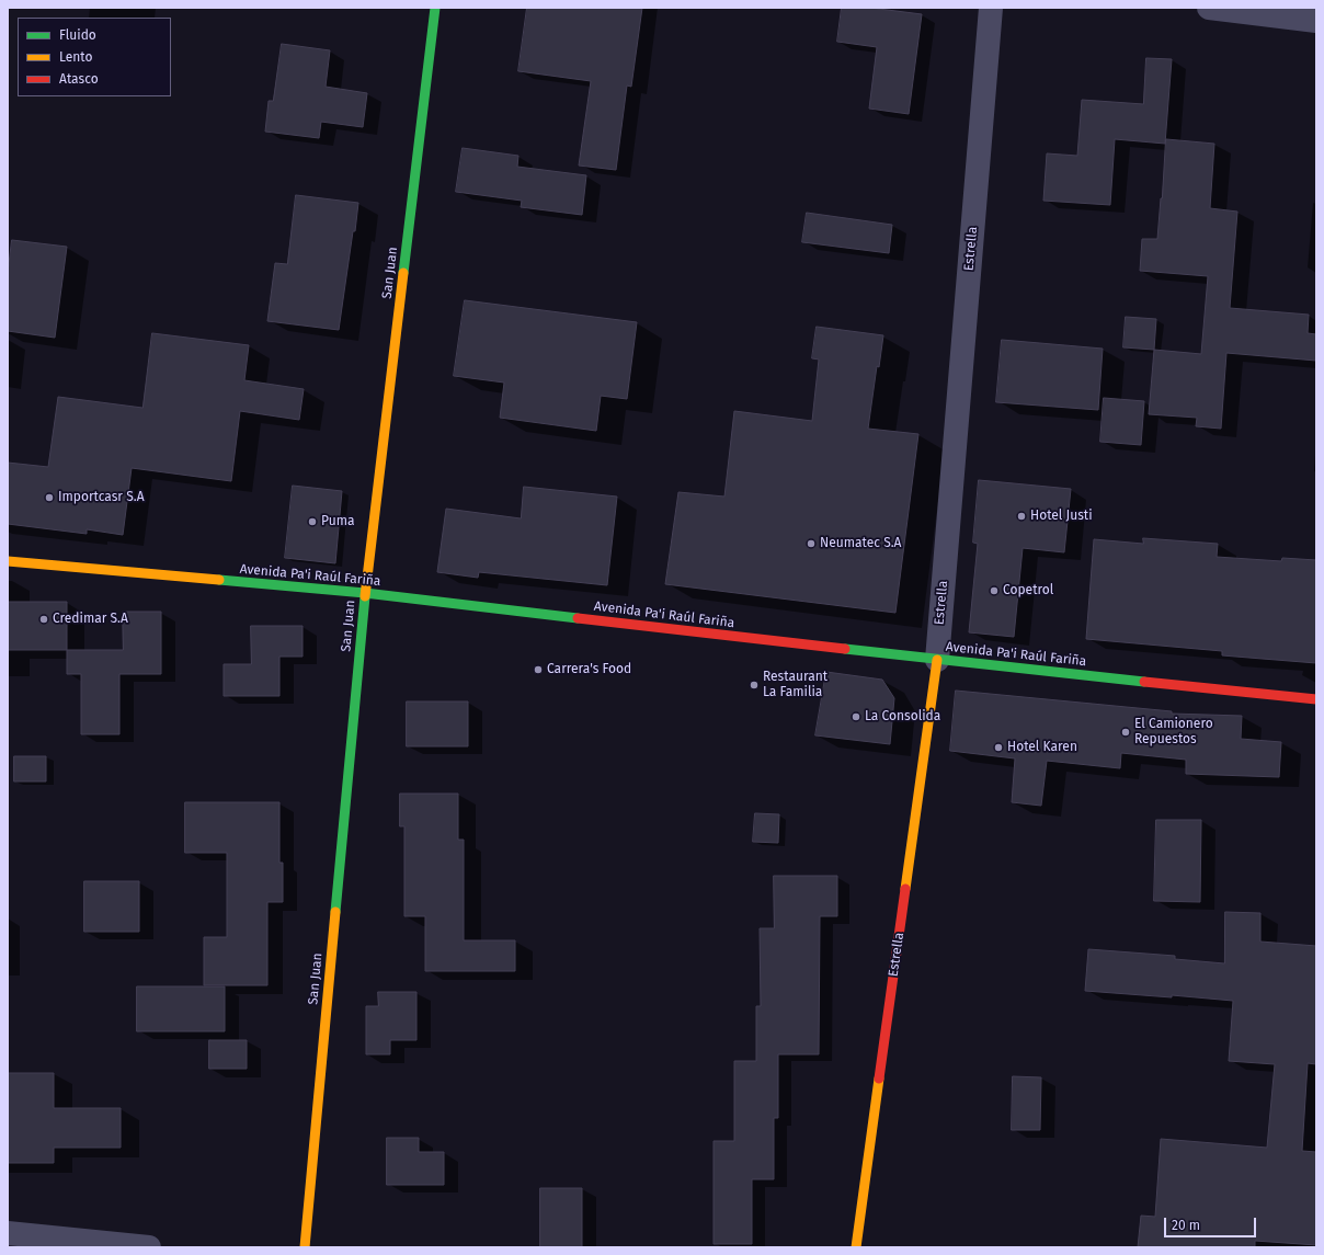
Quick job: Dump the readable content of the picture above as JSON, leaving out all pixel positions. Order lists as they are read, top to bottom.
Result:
{
  "streets": {
    "main road": ["Estrella", "San Juan", "Avenida Pa'i Raúl Fariña"]
  },
  "crossings": [
    ["Estrella", "Avenida Pa'i Raúl Fariña"],
    ["San Juan", "Avenida Pa'i Raúl Fariña"]
  ],
  "places": [
    "Importcasr S.A",
    "Hotel Justi",
    "Puma",
    "Neumatec S.A",
    "Copetrol",
    "Credimar S.A",
    "Carrera's Food",
    "Restaurant La Familia",
    "La Consolida",
    "El Camionero Repuestos",
    "Hotel Karen"
  ],
  "legend": ["Fluido", "Lento", "Atasco"],
  "scale_bar": "20 m"
}
